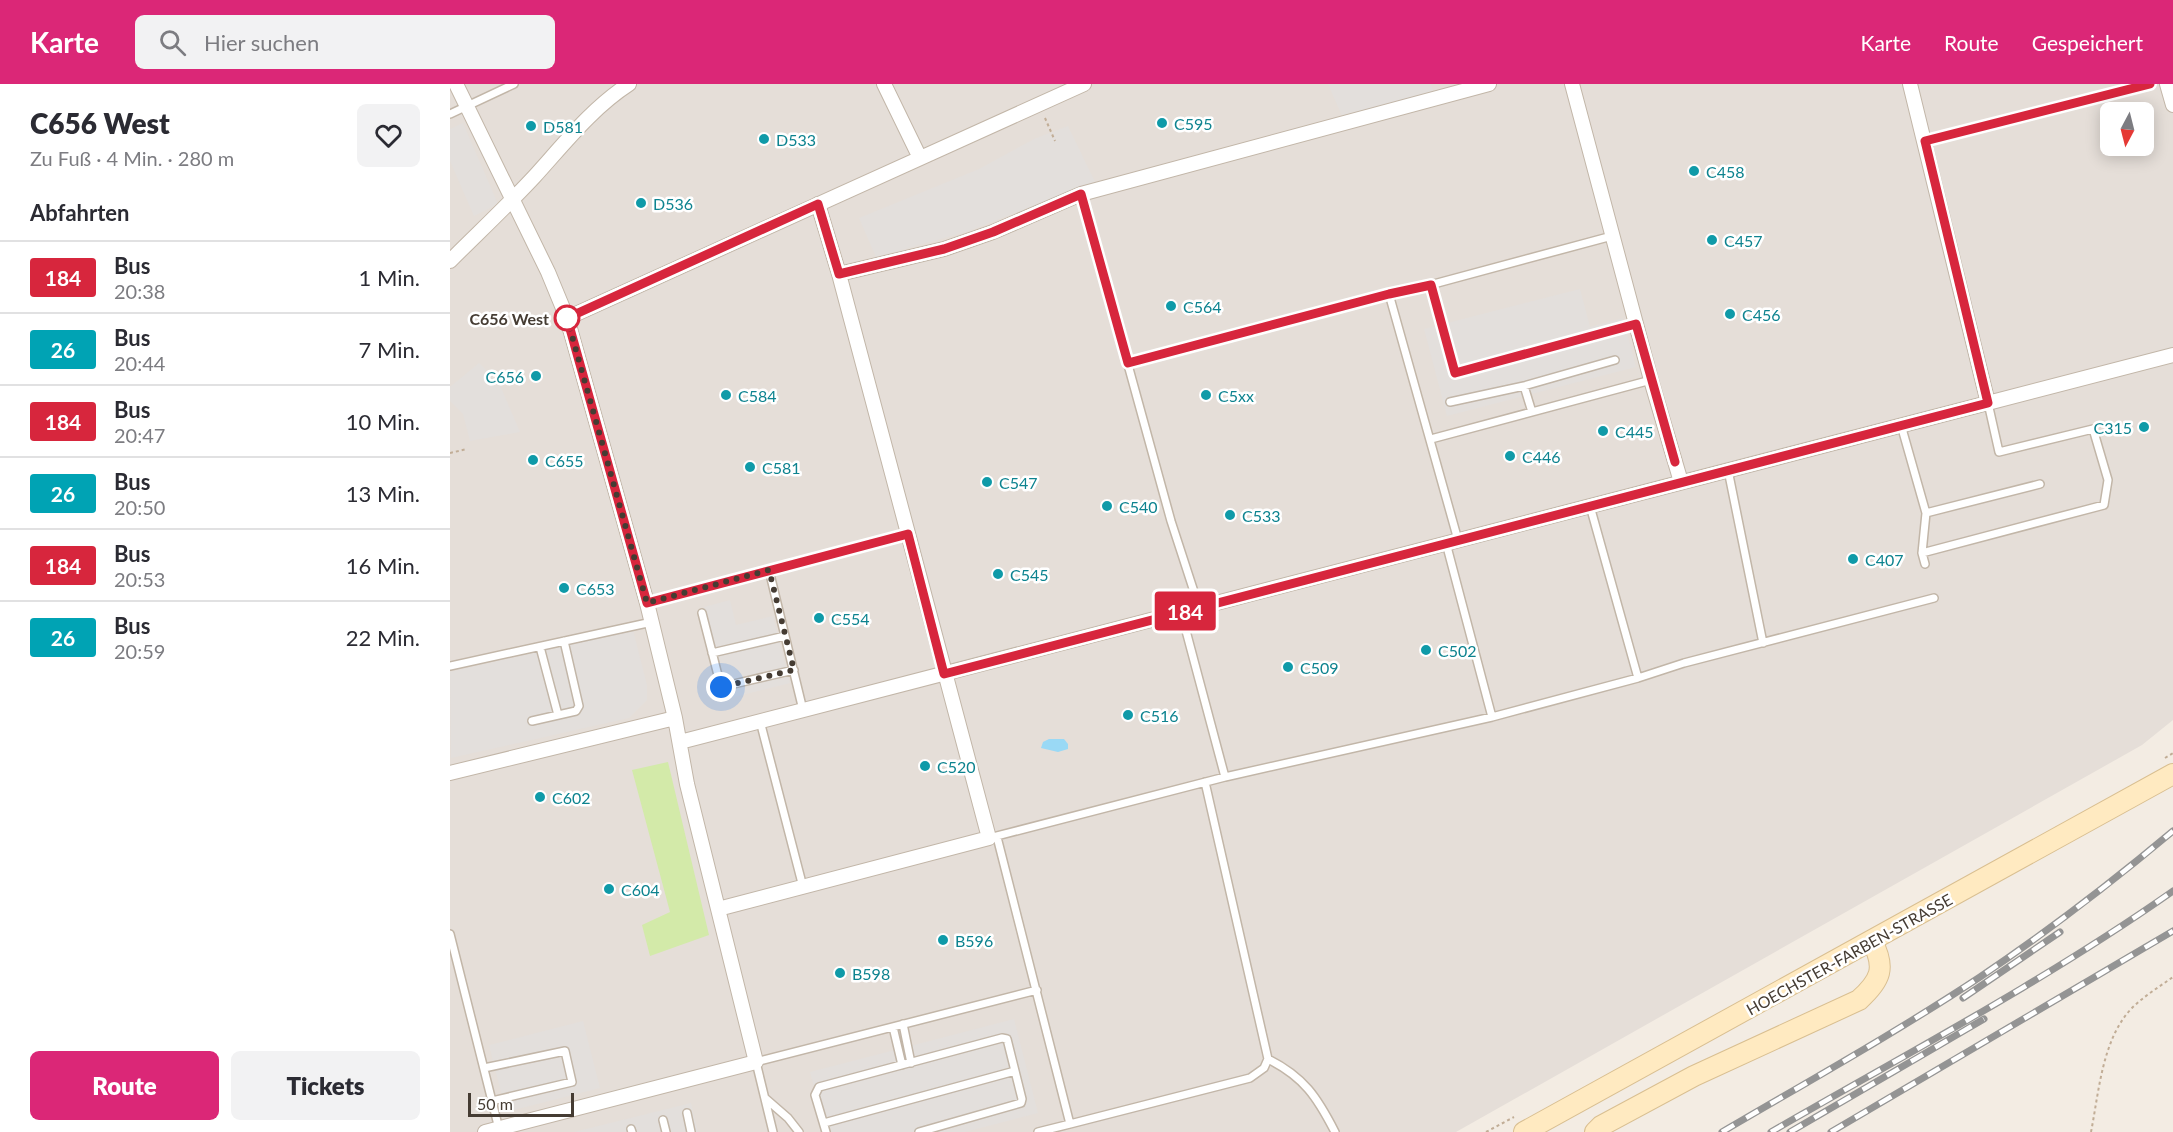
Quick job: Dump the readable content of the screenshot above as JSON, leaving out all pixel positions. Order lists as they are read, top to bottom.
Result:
{
  "streets": {
    "main road": ["HOECHSTER-FARBEN-STRASSE"]
  },
  "places": [
    "C595",
    "D581",
    "D533",
    "C458",
    "D536",
    "C457",
    "C564",
    "C456",
    "C656 West",
    "C656",
    "C584",
    "C5xx",
    "C315",
    "C445",
    "C446",
    "C655",
    "C581",
    "C547",
    "C540",
    "C533",
    "C407",
    "C545",
    "C653",
    "C554",
    "C502",
    "C509",
    "C516",
    "C520",
    "C602",
    "C604",
    "B596",
    "B598"
  ],
  "lines": ["bus line 184"],
  "scale_bar": "50 m",
  "north": "bottom",
  "page": {
    "header": "Karte",
    "search": "Hier suchen",
    "nav": ["Karte", "Route", "Gespeichert"],
    "heading": [
      ["C656 West", "Zu Fuß · 4 Min. · 280 m"],
      "Abfahrten"
    ],
    "on_map": "184",
    "list": [
      {
        "mark": "184",
        "name": "Bus",
        "note": "20:38",
        "value": "1 Min."
      },
      {
        "mark": "26",
        "name": "Bus",
        "note": "20:44",
        "value": "7 Min."
      },
      {
        "mark": "184",
        "name": "Bus",
        "note": "20:47",
        "value": "10 Min."
      },
      {
        "mark": "26",
        "name": "Bus",
        "note": "20:50",
        "value": "13 Min."
      },
      {
        "mark": "184",
        "name": "Bus",
        "note": "20:53",
        "value": "16 Min."
      },
      {
        "mark": "26",
        "name": "Bus",
        "note": "20:59",
        "value": "22 Min."
      }
    ],
    "buttons": ["Route", "Tickets"],
    "scale": "50 m"
  }
}
